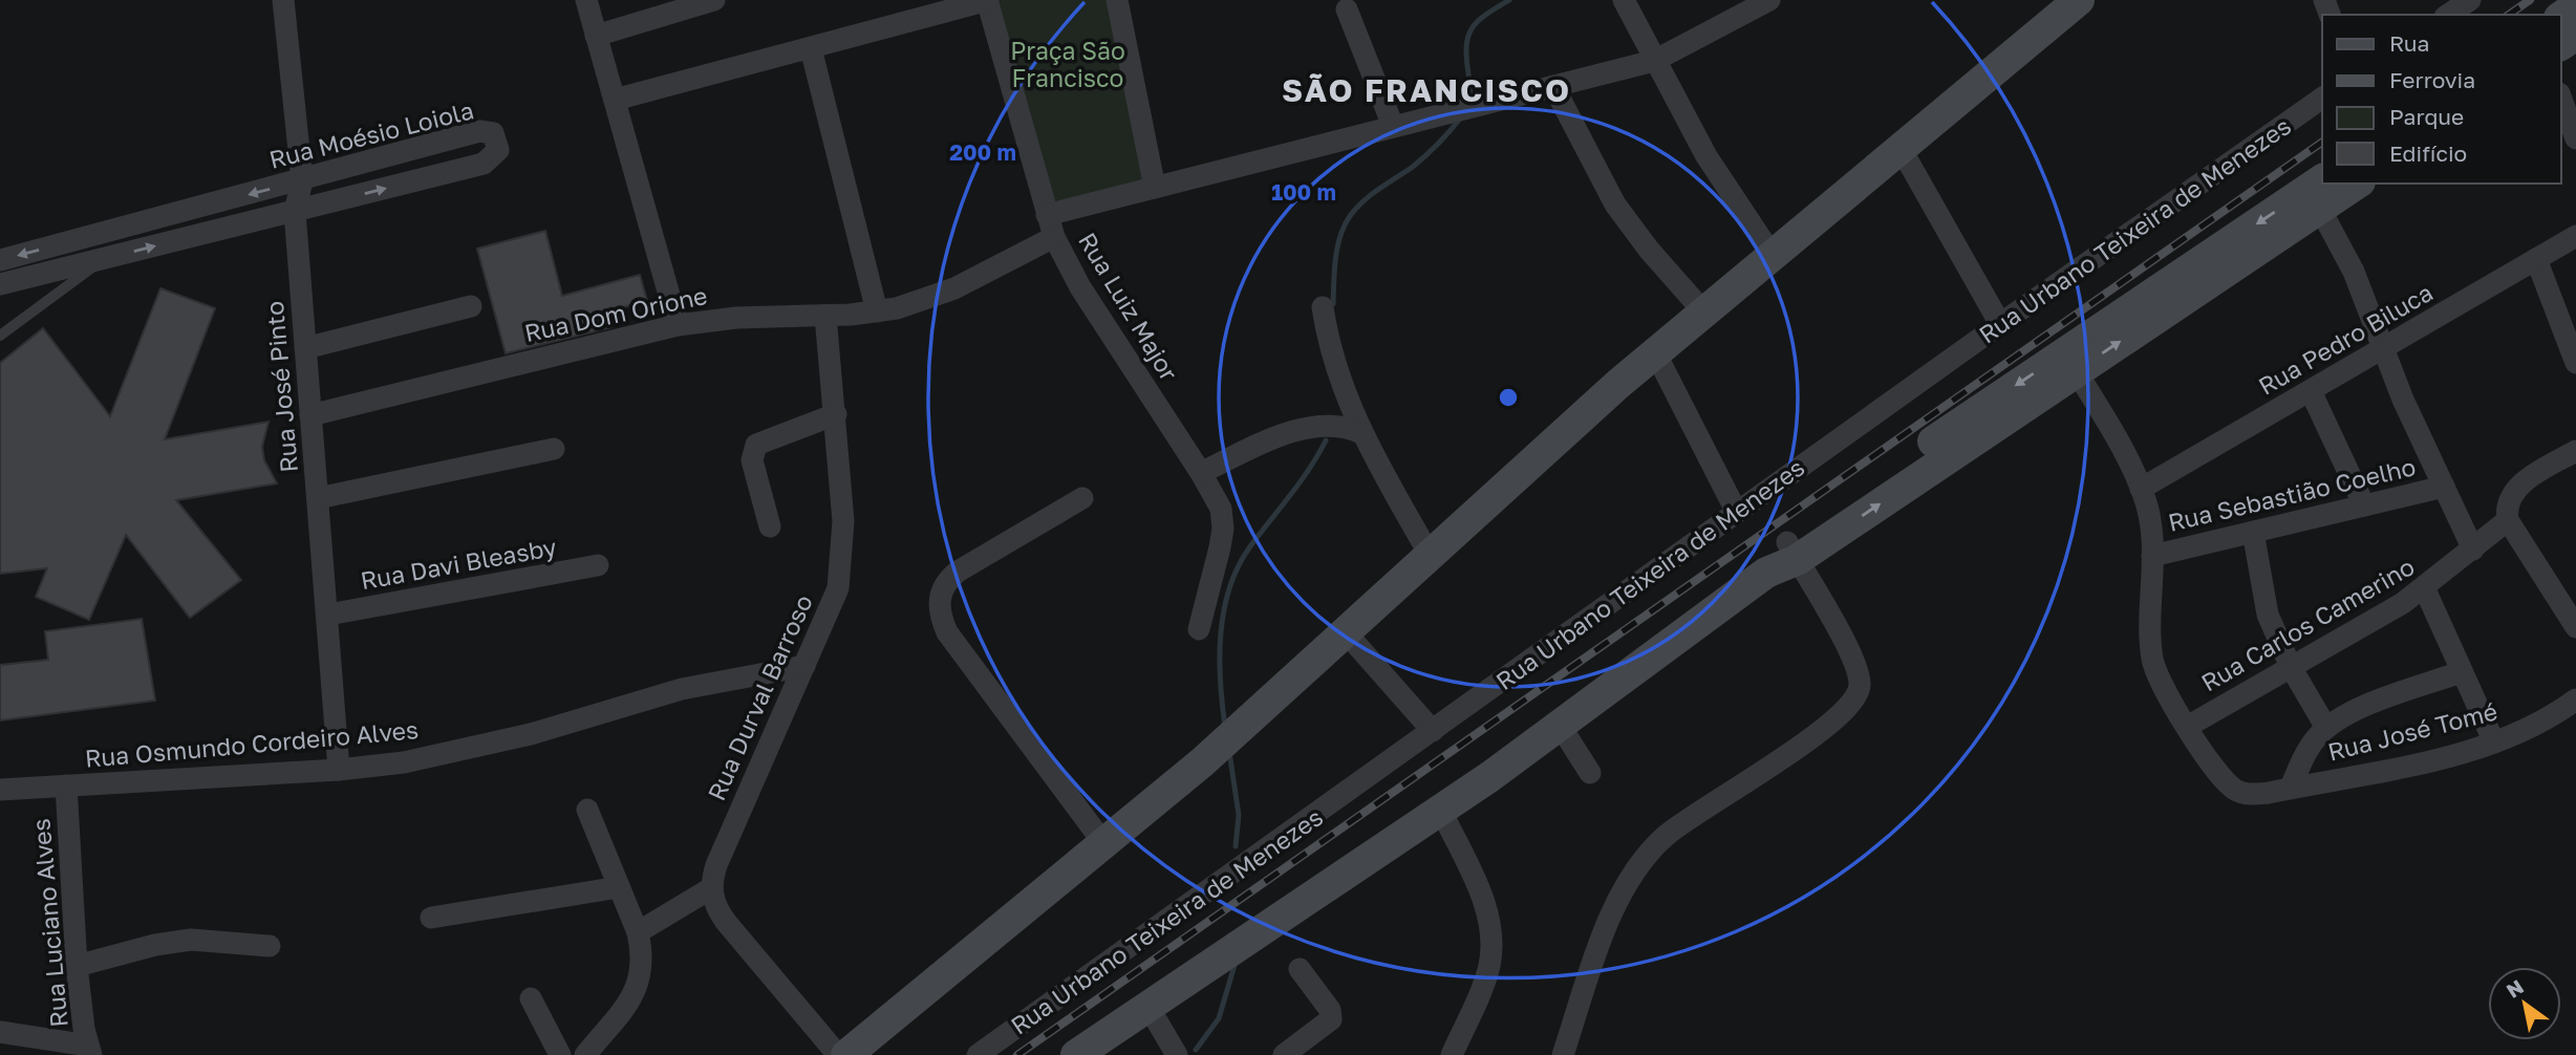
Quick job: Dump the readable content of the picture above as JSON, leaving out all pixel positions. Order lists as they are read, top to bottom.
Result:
{
  "streets": {
    "street": [
      "Rua Moésio Loiola",
      "Rua Urbano Teixeira de Menezes",
      "Rua Luiz Major",
      "Rua Dom Orione",
      "Rua Pedro Biluca",
      "Rua José Pinto",
      "Rua Sebastião Coelho",
      "Rua Davi Bleasby",
      "Rua Carlos Camerino",
      "Rua Durval Barroso",
      "Rua José Tomé",
      "Rua Osmundo Cordeiro Alves",
      "Rua Luciano Alves"
    ]
  },
  "crossings": [
    ["Rua Moésio Loiola", "Rua José Pinto"],
    ["Rua Luiz Major", "Rua Dom Orione"],
    ["Rua Dom Orione", "Rua José Pinto"],
    ["Rua Dom Orione", "Rua Durval Barroso"],
    ["Rua Pedro Biluca", "Rua Sebastião Coelho"],
    ["Rua José Pinto", "Rua Davi Bleasby"],
    ["Rua José Pinto", "Rua Osmundo Cordeiro Alves"],
    ["Rua Sebastião Coelho", "Rua Carlos Camerino"],
    ["Rua Sebastião Coelho", "Rua José Tomé"],
    ["Rua Durval Barroso", "Rua Osmundo Cordeiro Alves"],
    ["Rua Osmundo Cordeiro Alves", "Rua Luciano Alves"]
  ],
  "districts": ["SÃO FRANCISCO"],
  "parks": ["Praça São Francisco"],
  "legend": [
    "Rua",
    "Ferrovia",
    "Parque",
    "Edifício"
  ],
  "north": "top left",
  "rings": ["200 m", "100 m"]
}
